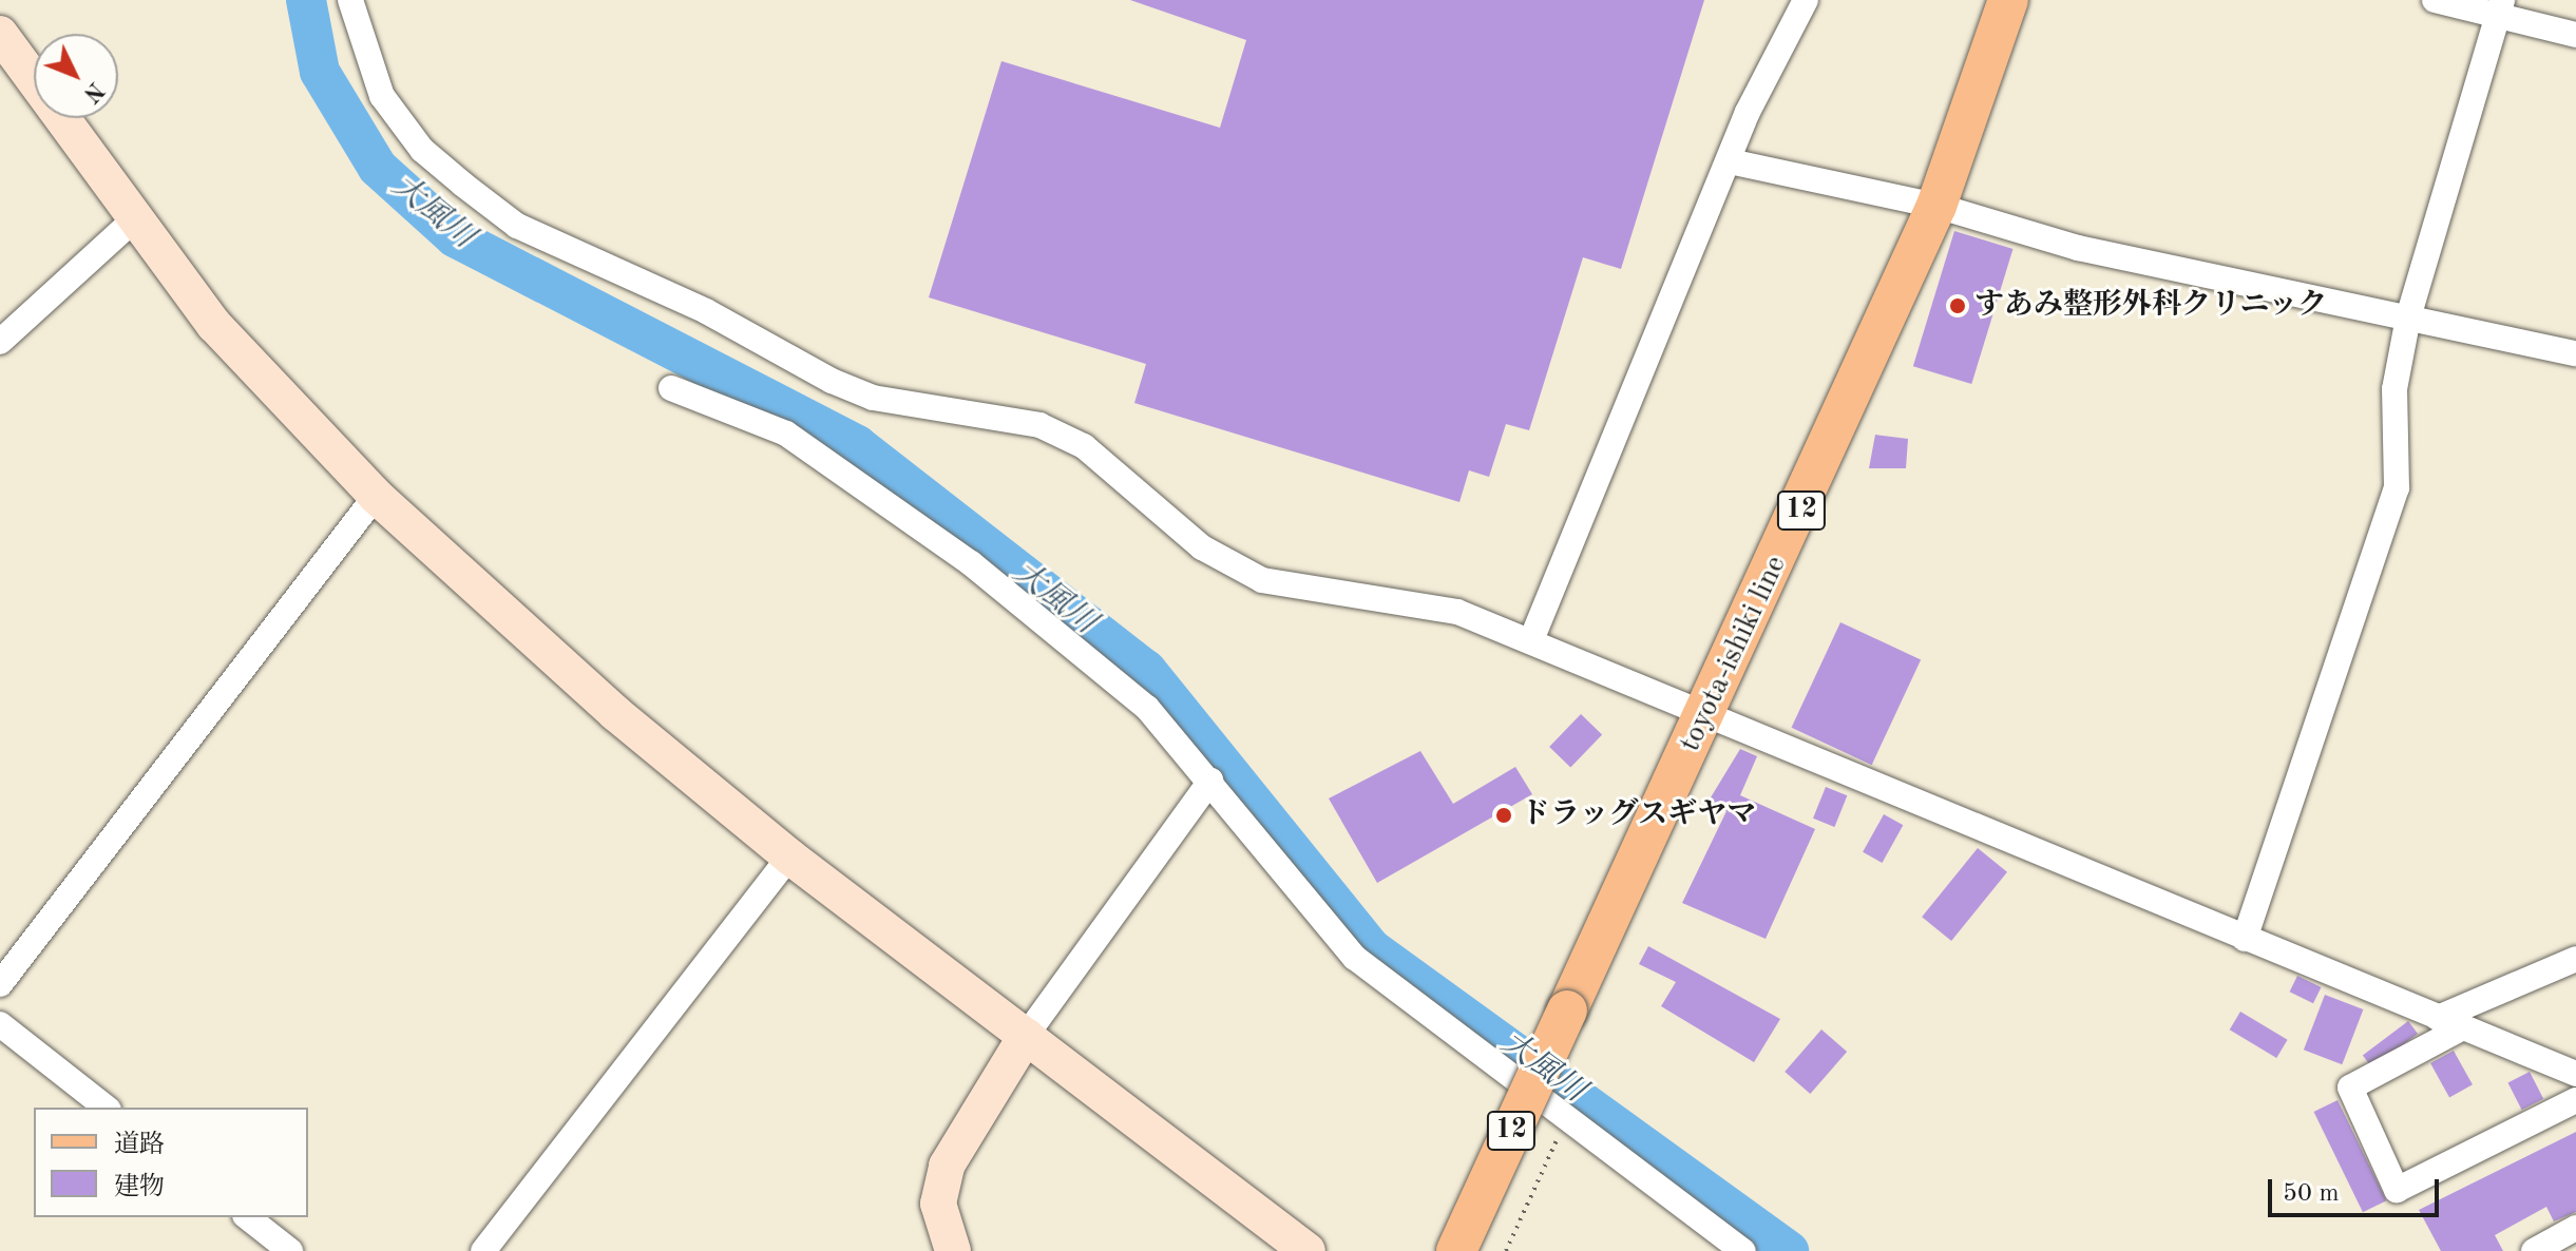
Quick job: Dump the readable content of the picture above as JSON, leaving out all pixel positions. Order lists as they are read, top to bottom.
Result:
{
  "streets": {
    "main road": ["12", "toyota-ishiki line"]
  },
  "water": ["大風川"],
  "places": ["すあみ整形外科クリニック", "ドラッグスギヤマ"],
  "legend": ["道路", "建物"],
  "scale_bar": "50 m",
  "north": "bottom right"
}
